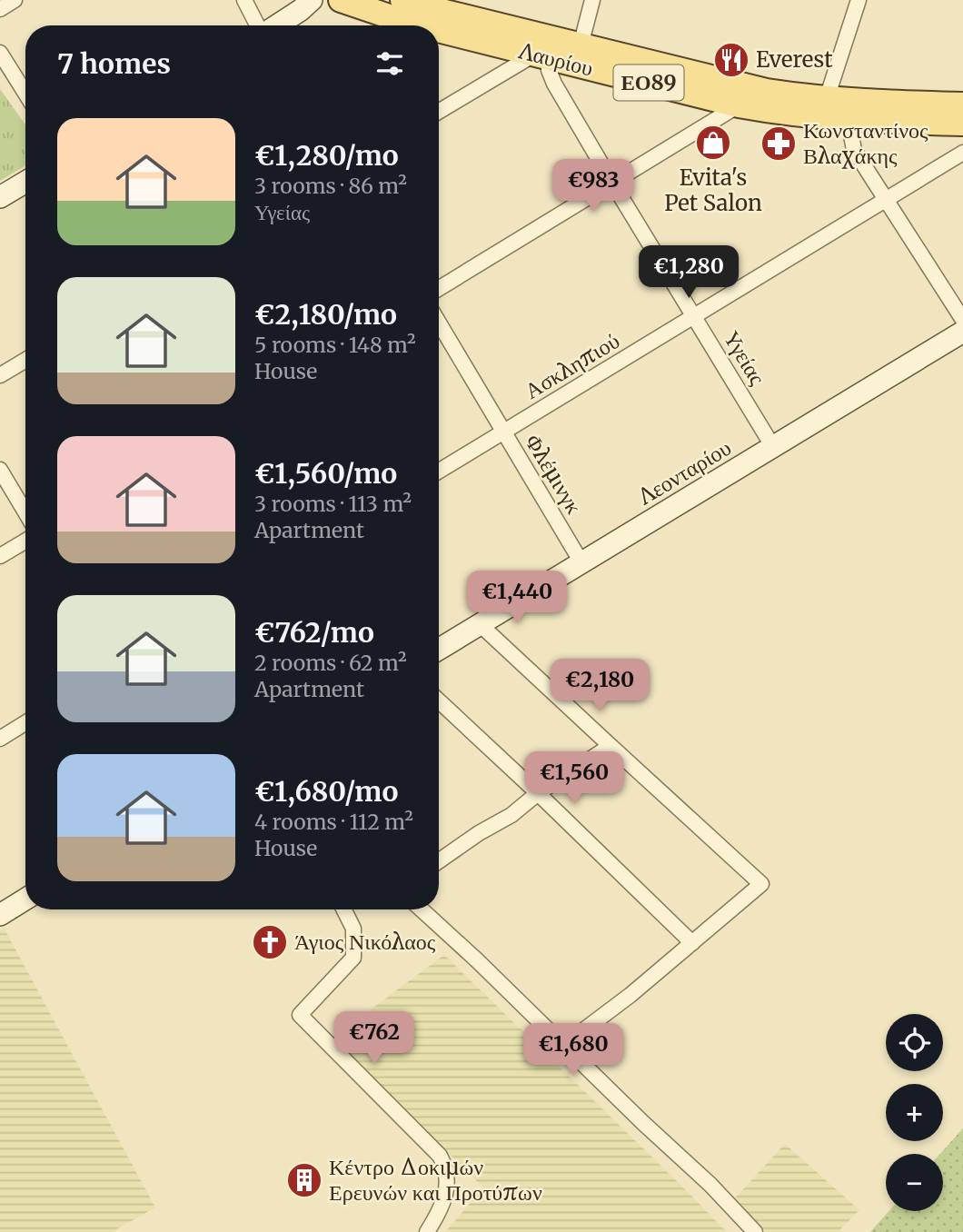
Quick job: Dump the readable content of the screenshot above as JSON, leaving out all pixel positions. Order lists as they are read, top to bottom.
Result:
{
  "streets": {
    "main road": ["Λαυρίου", "ΕΟ89"],
    "street": [
      "Υγείας",
      "Ασκληπιού",
      "Λεονταρίου",
      "Φλέμινγκ"
    ]
  },
  "crossings": [
    ["Λαυρίου", "Υγείας"],
    ["Υγείας", "Ασκληπιού"],
    ["Υγείας", "Λεονταρίου"],
    ["Ασκληπιού", "Φλέμινγκ"],
    ["Λεονταρίου", "Φλέμινγκ"]
  ],
  "places": {
    "restaurant": ["Everest"],
    "shop": ["Evita's Pet Salon"],
    "pharmacy": ["Κωνσταντίνος Βλαχάκης"],
    "church": ["Άγιος Νικόλαος"],
    "building": ["Κέντρο Δοκιμών Ερευνών και Προτύπων"]
  },
  "page": {
    "heading": "7 homes",
    "list": [
      {
        "name": "€1,280/mo",
        "note": "3 rooms · 86 m² · Υγείας"
      },
      {
        "name": "€2,180/mo",
        "note": "5 rooms · 148 m² · House"
      },
      {
        "name": "€1,560/mo",
        "note": "3 rooms · 113 m² · Apartment"
      },
      {
        "name": "€762/mo",
        "note": "2 rooms · 62 m² · Apartment"
      },
      {
        "name": "€1,680/mo",
        "note": "4 rooms · 112 m² · House"
      }
    ],
    "price": [
      "€983",
      "€1,280",
      "€1,440",
      "€2,180",
      "€1,560",
      "€762",
      "€1,680"
    ],
    "map_buttons": ["+", "−"]
  }
}
